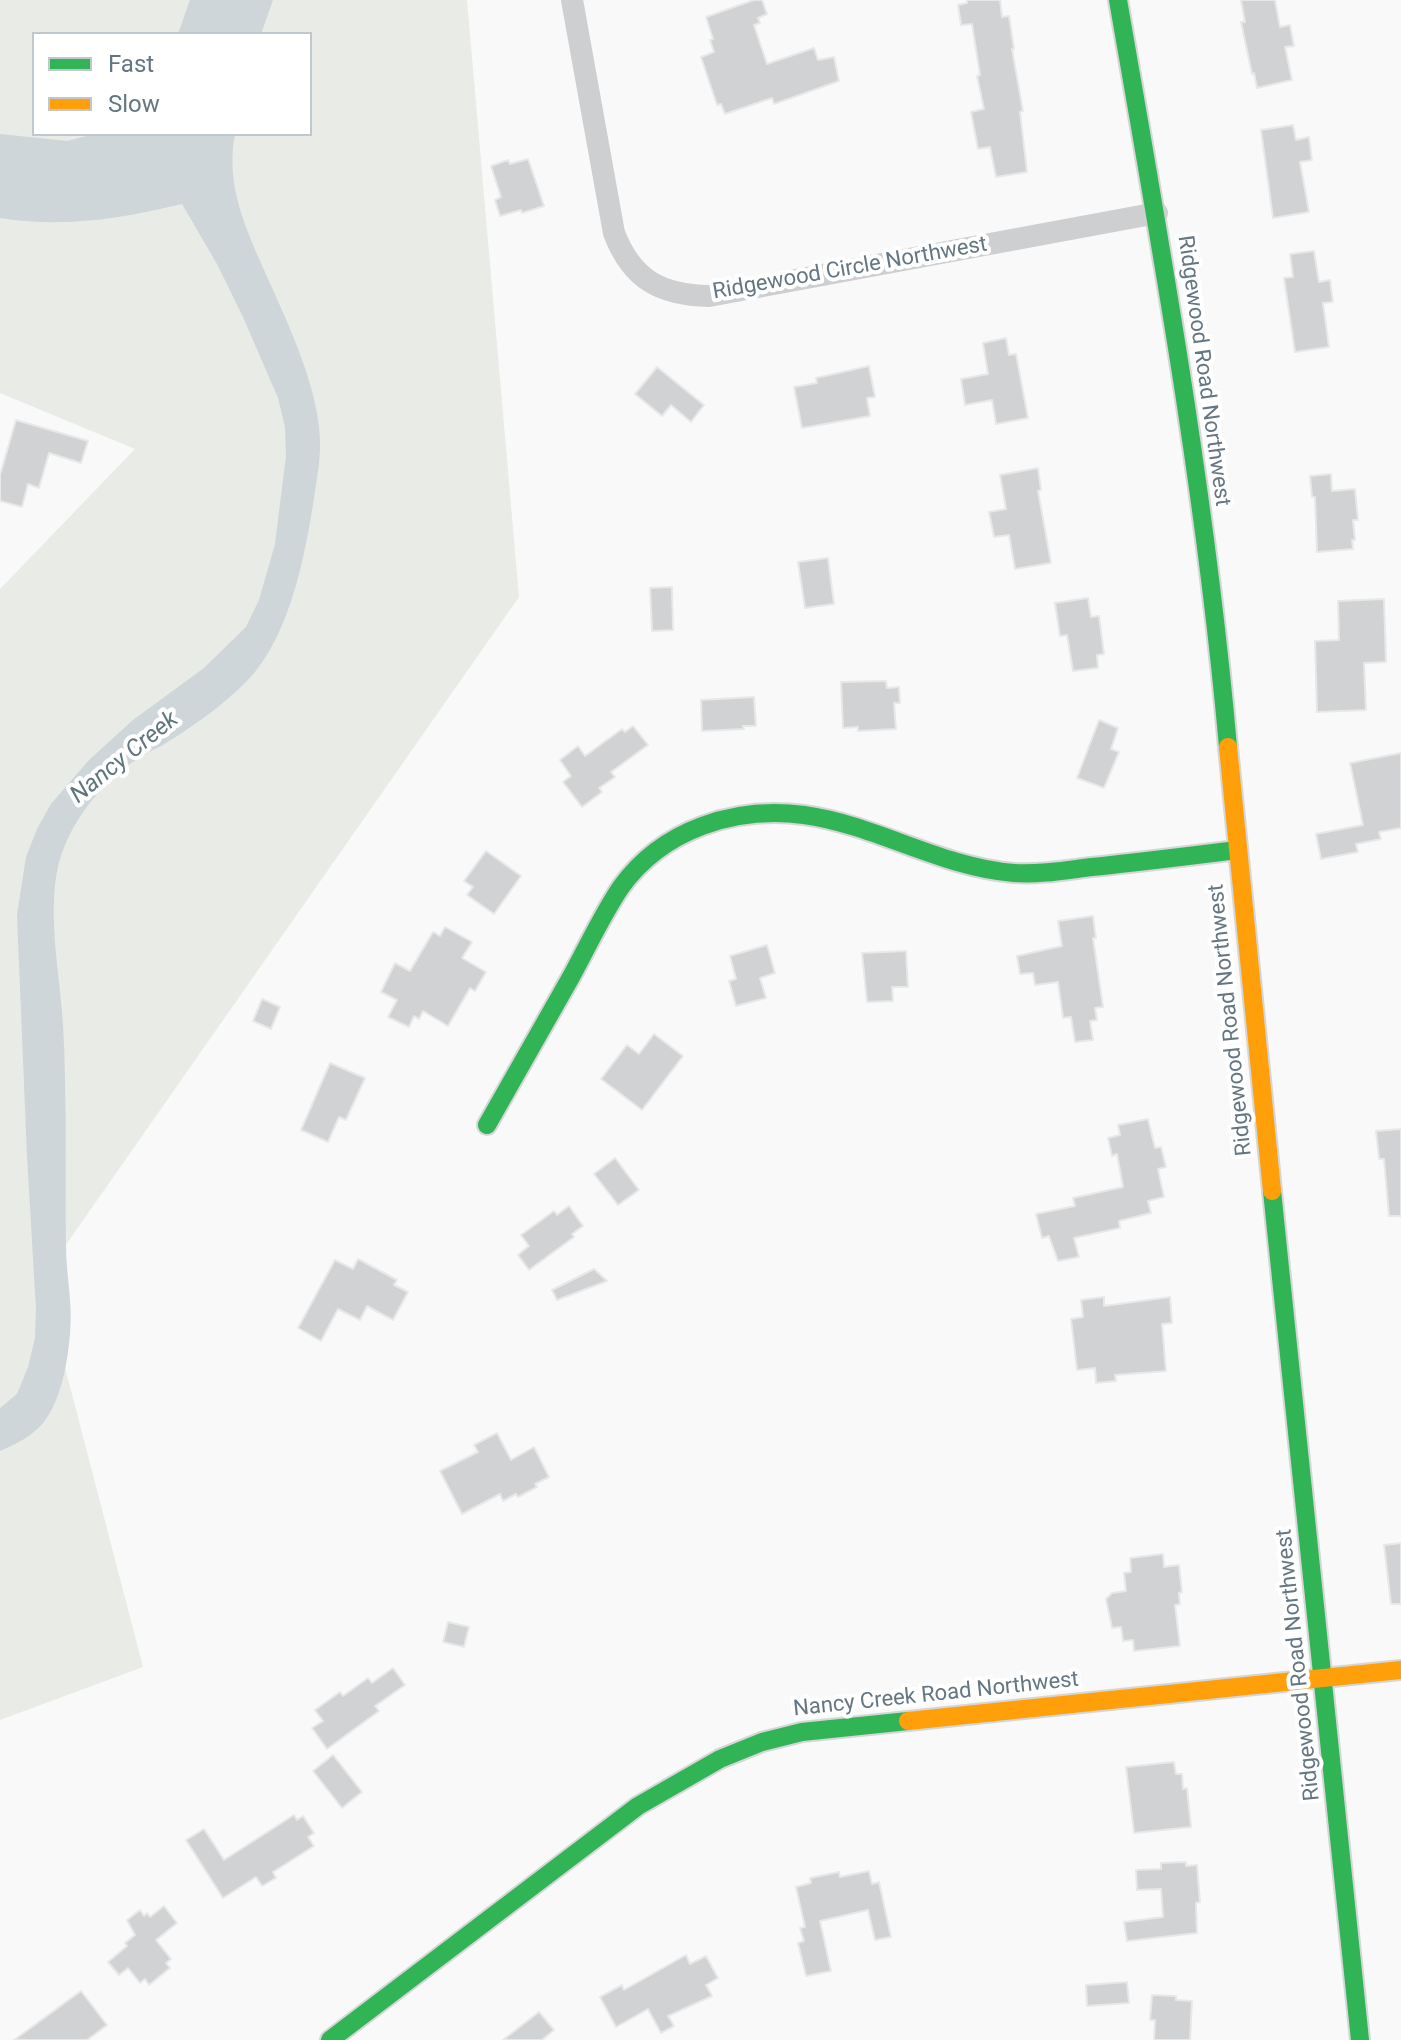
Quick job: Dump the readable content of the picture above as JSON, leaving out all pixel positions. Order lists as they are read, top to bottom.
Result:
{
  "streets": {
    "street": ["Ridgewood Circle Northwest", "Ridgewood Road Northwest", "Nancy Creek Road Northwest"]
  },
  "crossings": [
    ["Ridgewood Circle Northwest", "Ridgewood Road Northwest"],
    ["Ridgewood Road Northwest", "Nancy Creek Road Northwest"]
  ],
  "water": ["Nancy Creek"],
  "legend": ["Fast", "Slow"]
}
